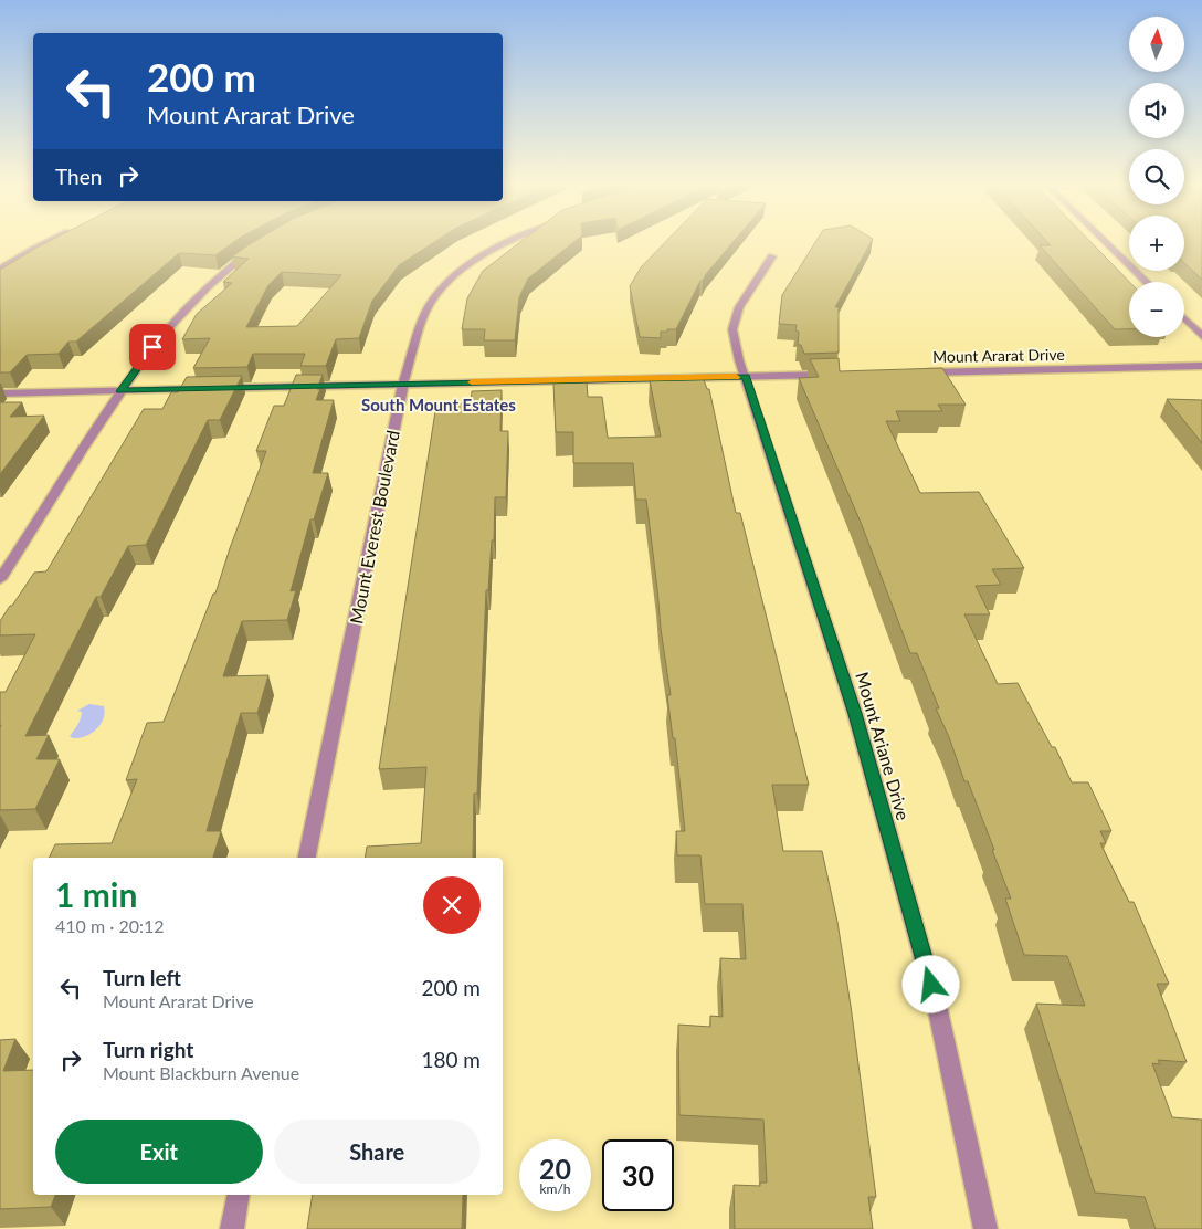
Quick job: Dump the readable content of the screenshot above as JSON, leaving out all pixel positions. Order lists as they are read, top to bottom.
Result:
{
  "streets": {
    "street": ["Mount Ararat Drive", "Mount Everest Boulevard", "Mount Ariane Drive"]
  },
  "districts": ["South Mount Estates"],
  "north": "top",
  "page": {
    "map_buttons": ["+", "−"],
    "turn": ["200 m", "Mount Ararat Drive"],
    "then": "Then",
    "heading": ["1 min", "410 m · 20:12"],
    "list": [
      {
        "name": "Turn left",
        "note": "Mount Ararat Drive",
        "value": "200 m"
      },
      {
        "name": "Turn right",
        "note": "Mount Blackburn Avenue",
        "value": "180 m"
      }
    ],
    "buttons": ["Exit", "Share"],
    "speed": "20 km/h",
    "limit": "30"
  }
}
